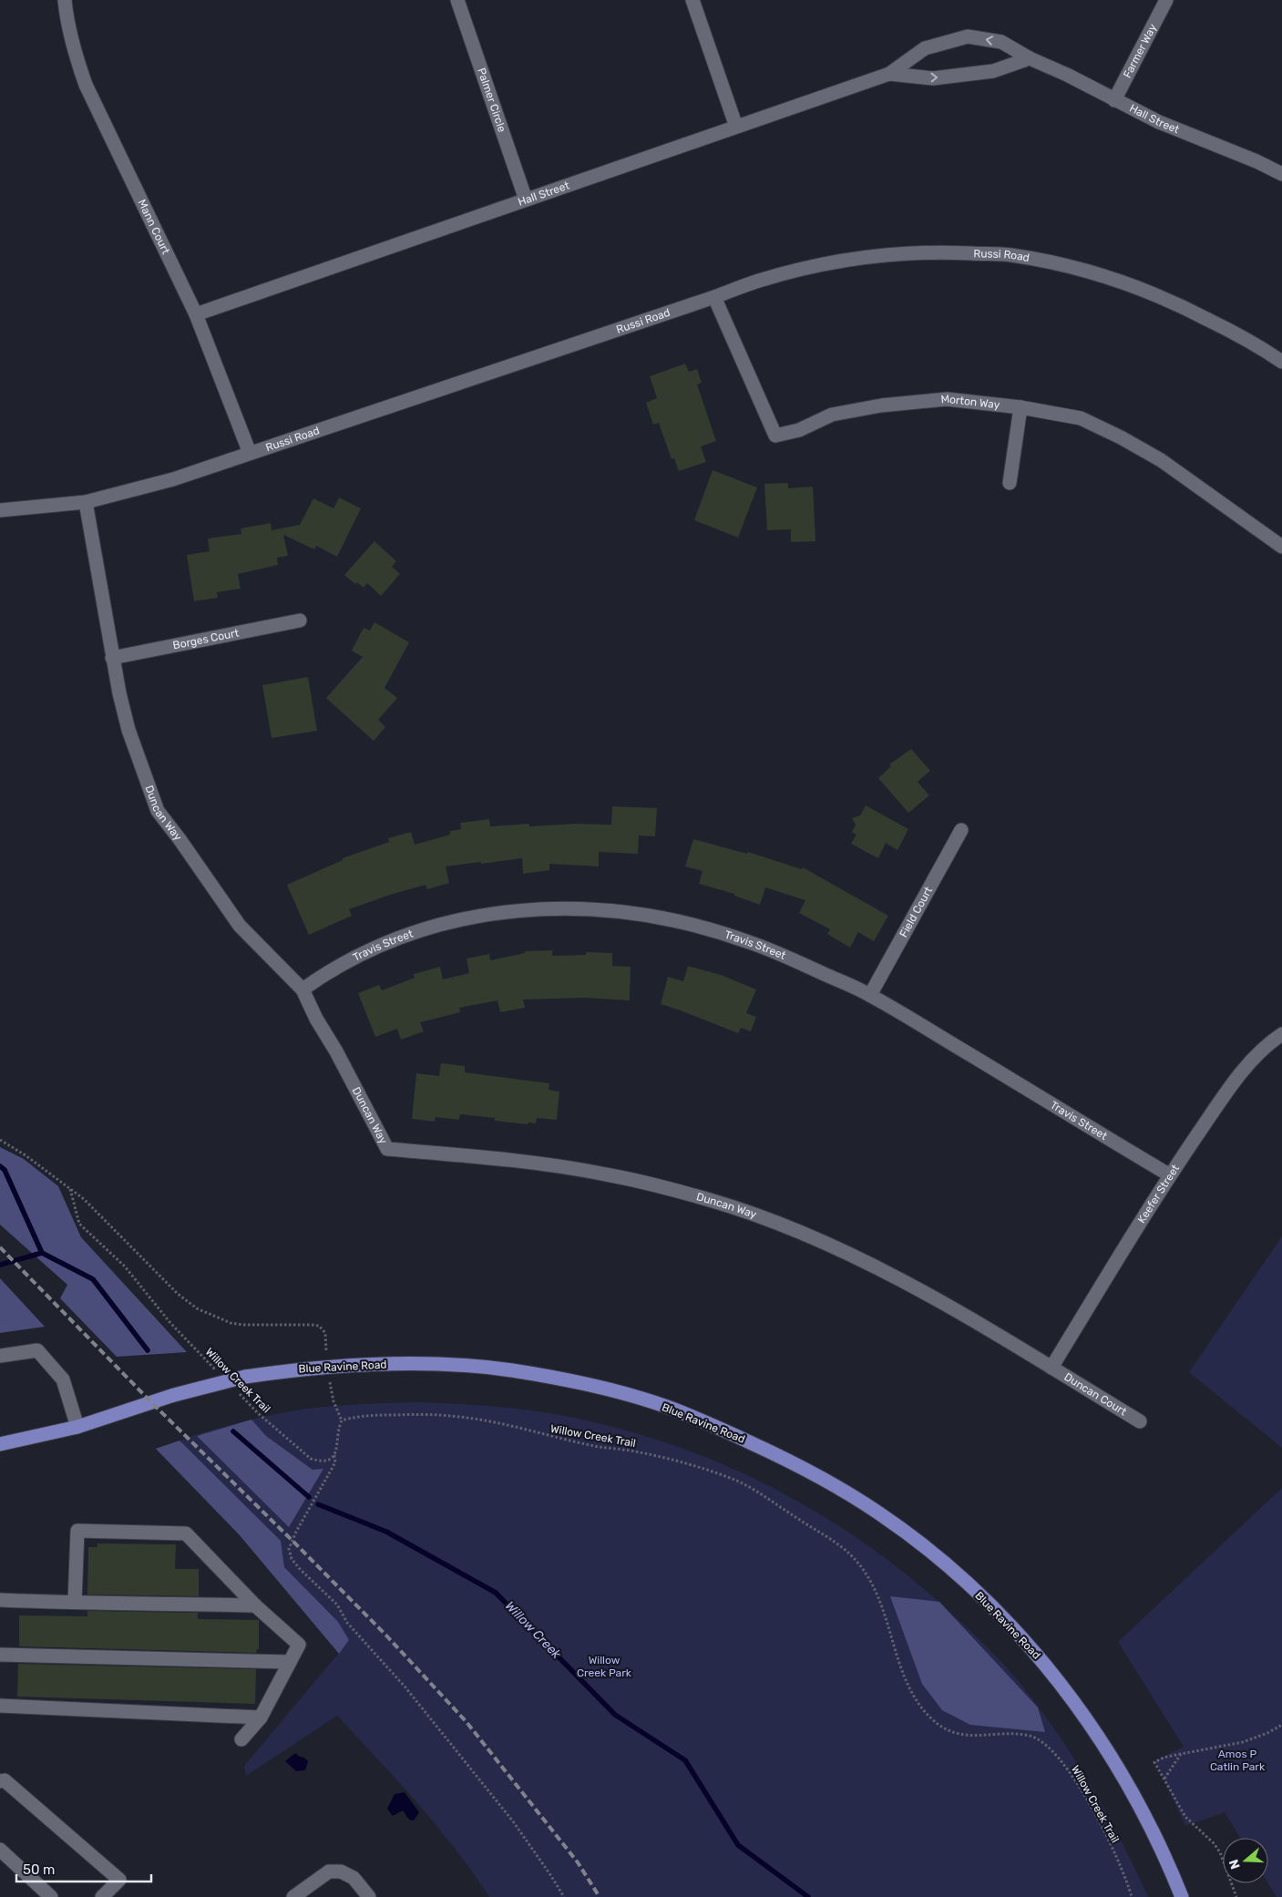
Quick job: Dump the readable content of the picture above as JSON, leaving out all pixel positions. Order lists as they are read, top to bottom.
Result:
{
  "streets": {
    "main road": ["Blue Ravine Road"],
    "street": [
      "Farmer Way",
      "Palmer Circle",
      "Hall Street",
      "Mann Court",
      "Russi Road",
      "Morton Way",
      "Borges Court",
      "Duncan Way",
      "Field Court",
      "Travis Street",
      "Keefer Street",
      "Duncan Court"
    ],
    "path": ["Willow Creek Trail"]
  },
  "crossings": [
    ["Farmer Way", "Hall Street"],
    ["Palmer Circle", "Hall Street"],
    ["Hall Street", "Mann Court"],
    ["Mann Court", "Russi Road"],
    ["Russi Road", "Morton Way"],
    ["Russi Road", "Duncan Way"],
    ["Borges Court", "Duncan Way"],
    ["Duncan Way", "Travis Street"],
    ["Duncan Way", "Keefer Street"],
    ["Duncan Way", "Duncan Court"],
    ["Field Court", "Travis Street"],
    ["Travis Street", "Keefer Street"],
    ["Keefer Street", "Duncan Court"]
  ],
  "water": ["Willow Creek"],
  "parks": ["Willow Creek Park", "Amos P Catlin Park"],
  "scale_bar": "50 m",
  "north": "left"
}
